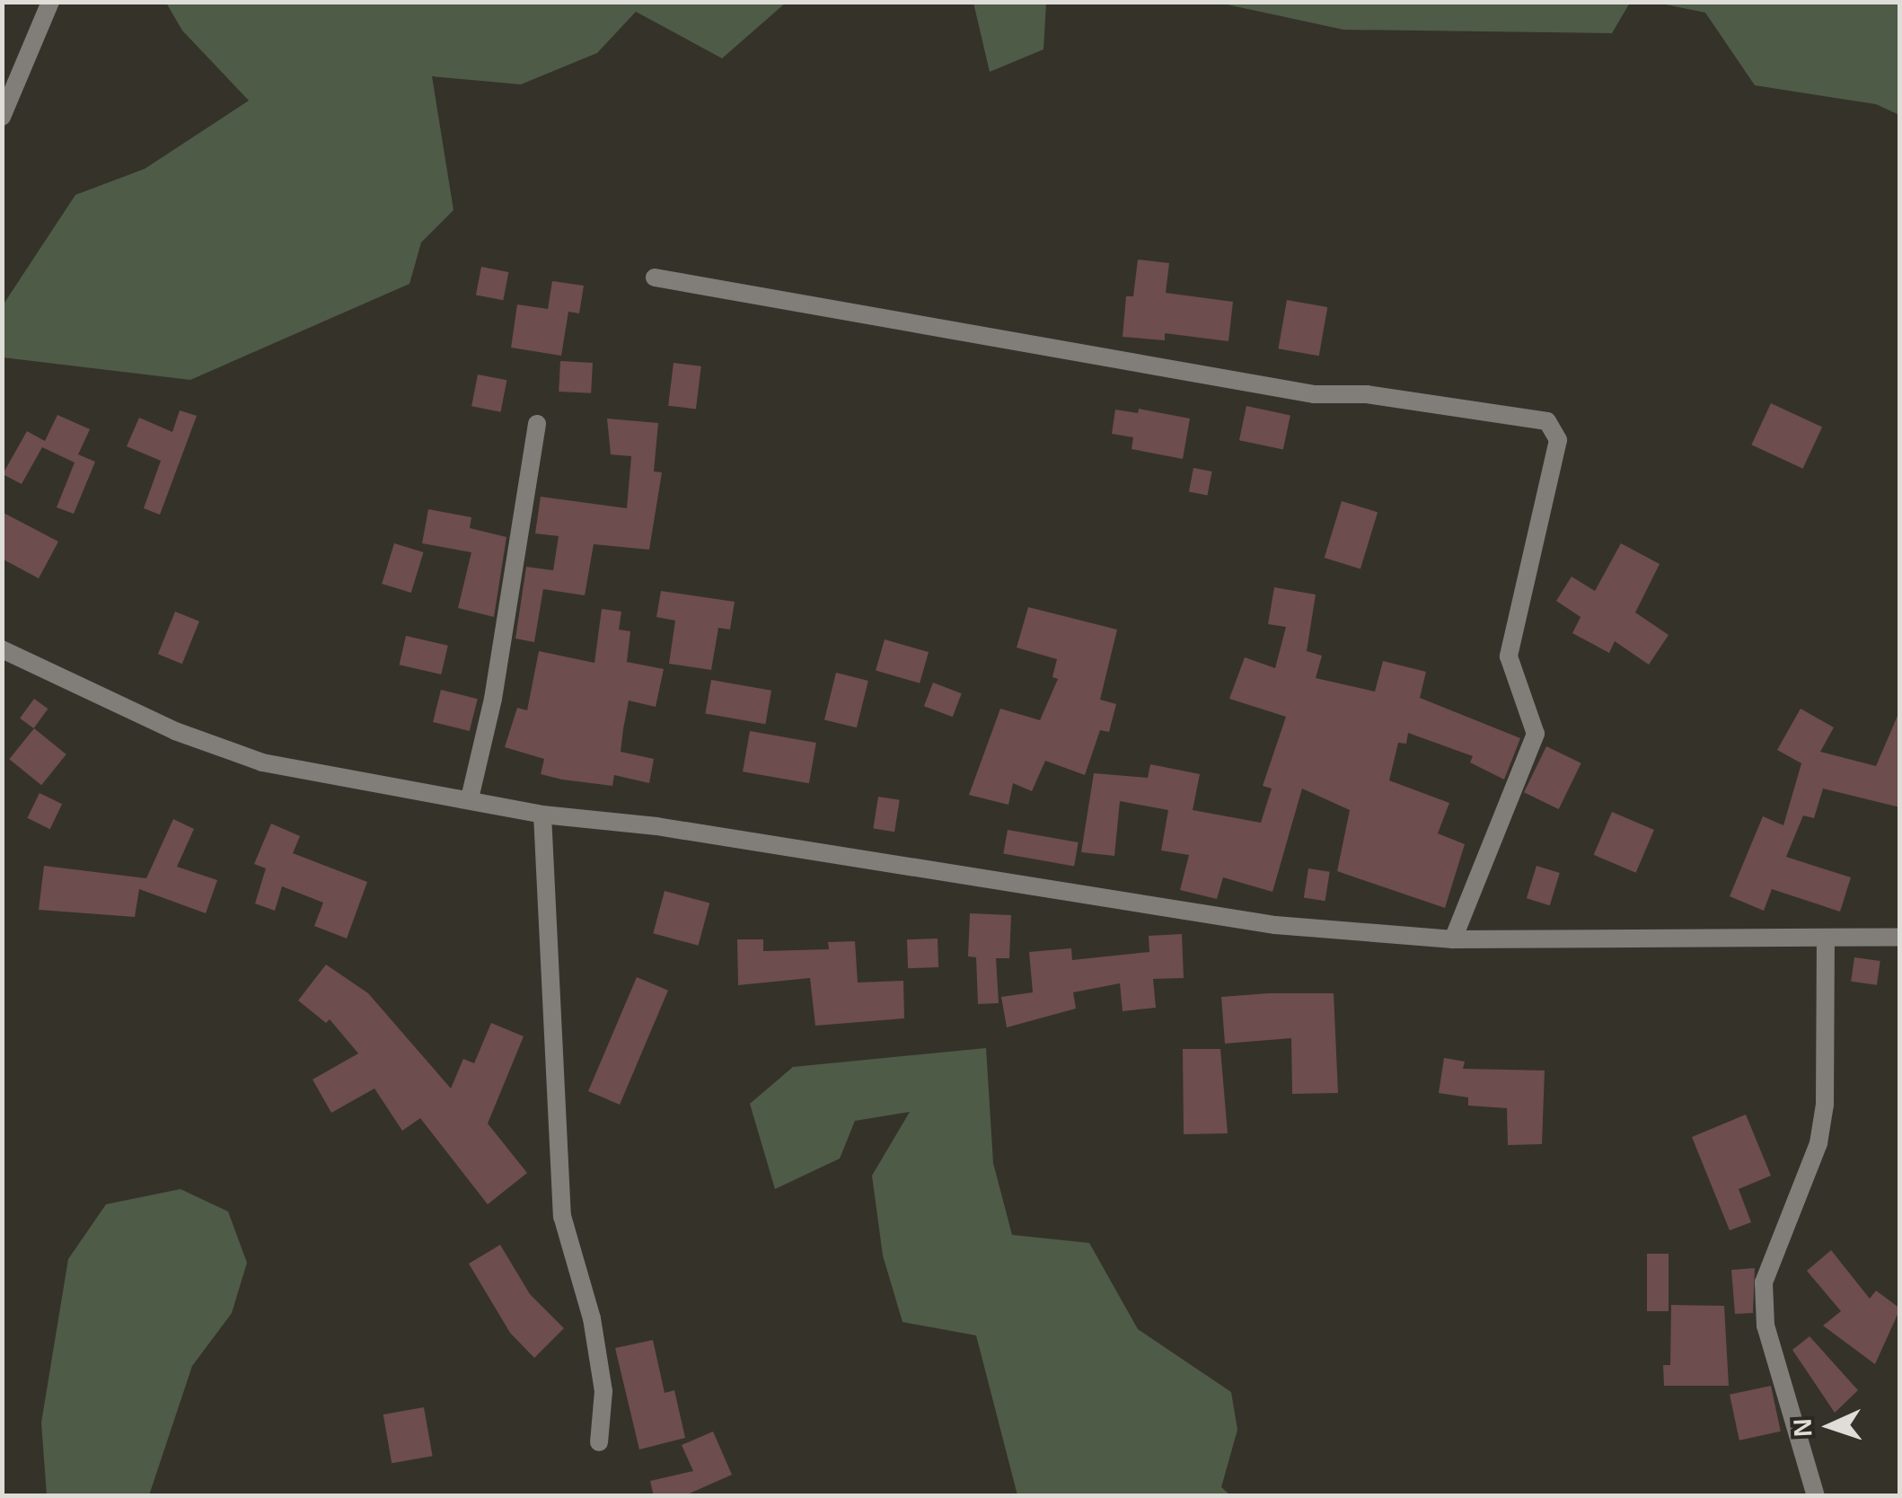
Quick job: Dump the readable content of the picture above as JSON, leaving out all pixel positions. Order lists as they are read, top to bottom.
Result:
{
  "north": "left"
}
